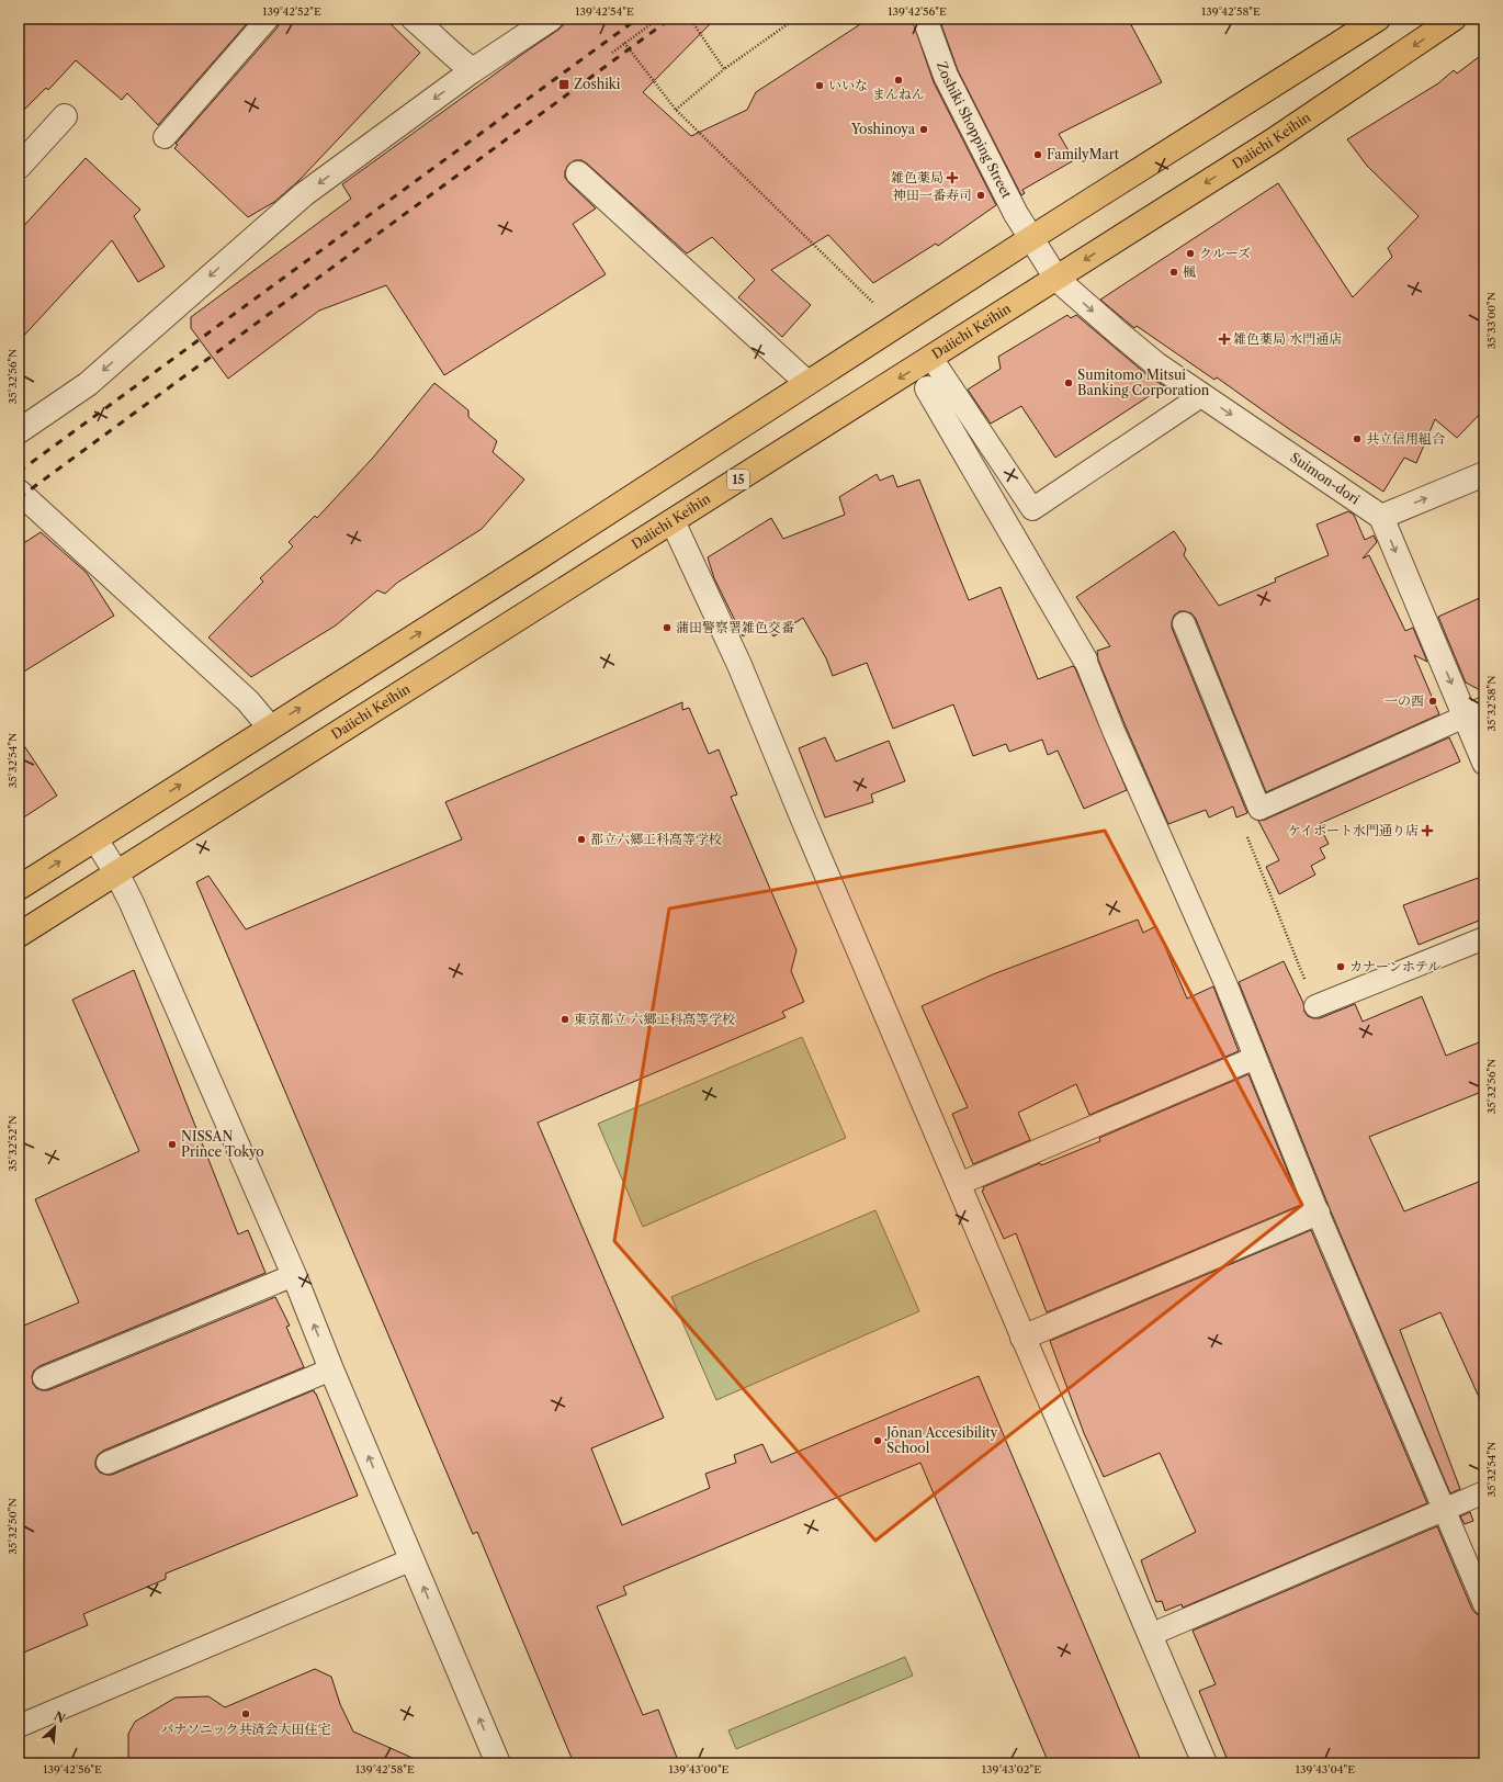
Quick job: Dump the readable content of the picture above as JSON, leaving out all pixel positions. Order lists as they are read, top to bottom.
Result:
{
  "streets": {
    "highway": ["Daiichi Keihin", "15"],
    "street": ["Zoshiki Shopping Street", "Suimon-dori"]
  },
  "crossings": [
    ["Zoshiki Shopping Street", "Daiichi Keihin"],
    ["Zoshiki Shopping Street", "Suimon-dori"],
    ["Daiichi Keihin", "Suimon-dori"]
  ],
  "places": {
    "other": [
      "まんねん",
      "いいな",
      "Yoshinoya",
      "FamilyMart",
      "神田一番寿司",
      "クルーズ",
      "楓",
      "Sumitomo Mitsui Banking Corporation",
      "共立信用組合",
      "蒲田警察署雑色交番",
      "一の酉",
      "都立六郷工科高等学校",
      "カナーンホテル",
      "東京都立 六郷工科高等学校",
      "NISSAN Prince Tokyo",
      "Jōnan Accesibility School",
      "パナソニック共済会大田住宅"
    ],
    "transit": ["Zoshiki"],
    "health": ["雑色薬局", "雑色薬局 水門通店", "ケイポート水門通り店"]
  },
  "north": "top right",
  "coordinates": [
    "139°42'52\"E",
    "139°42'54\"E",
    "139°42'56\"E",
    "139°42'58\"E",
    "35°33'00\"N",
    "35°32'56\"N",
    "35°32'58\"N",
    "35°32'54\"N",
    "35°32'52\"N",
    "35°32'50\"N",
    "139°43'00\"E",
    "139°43'02\"E",
    "139°43'04\"E"
  ]
}
